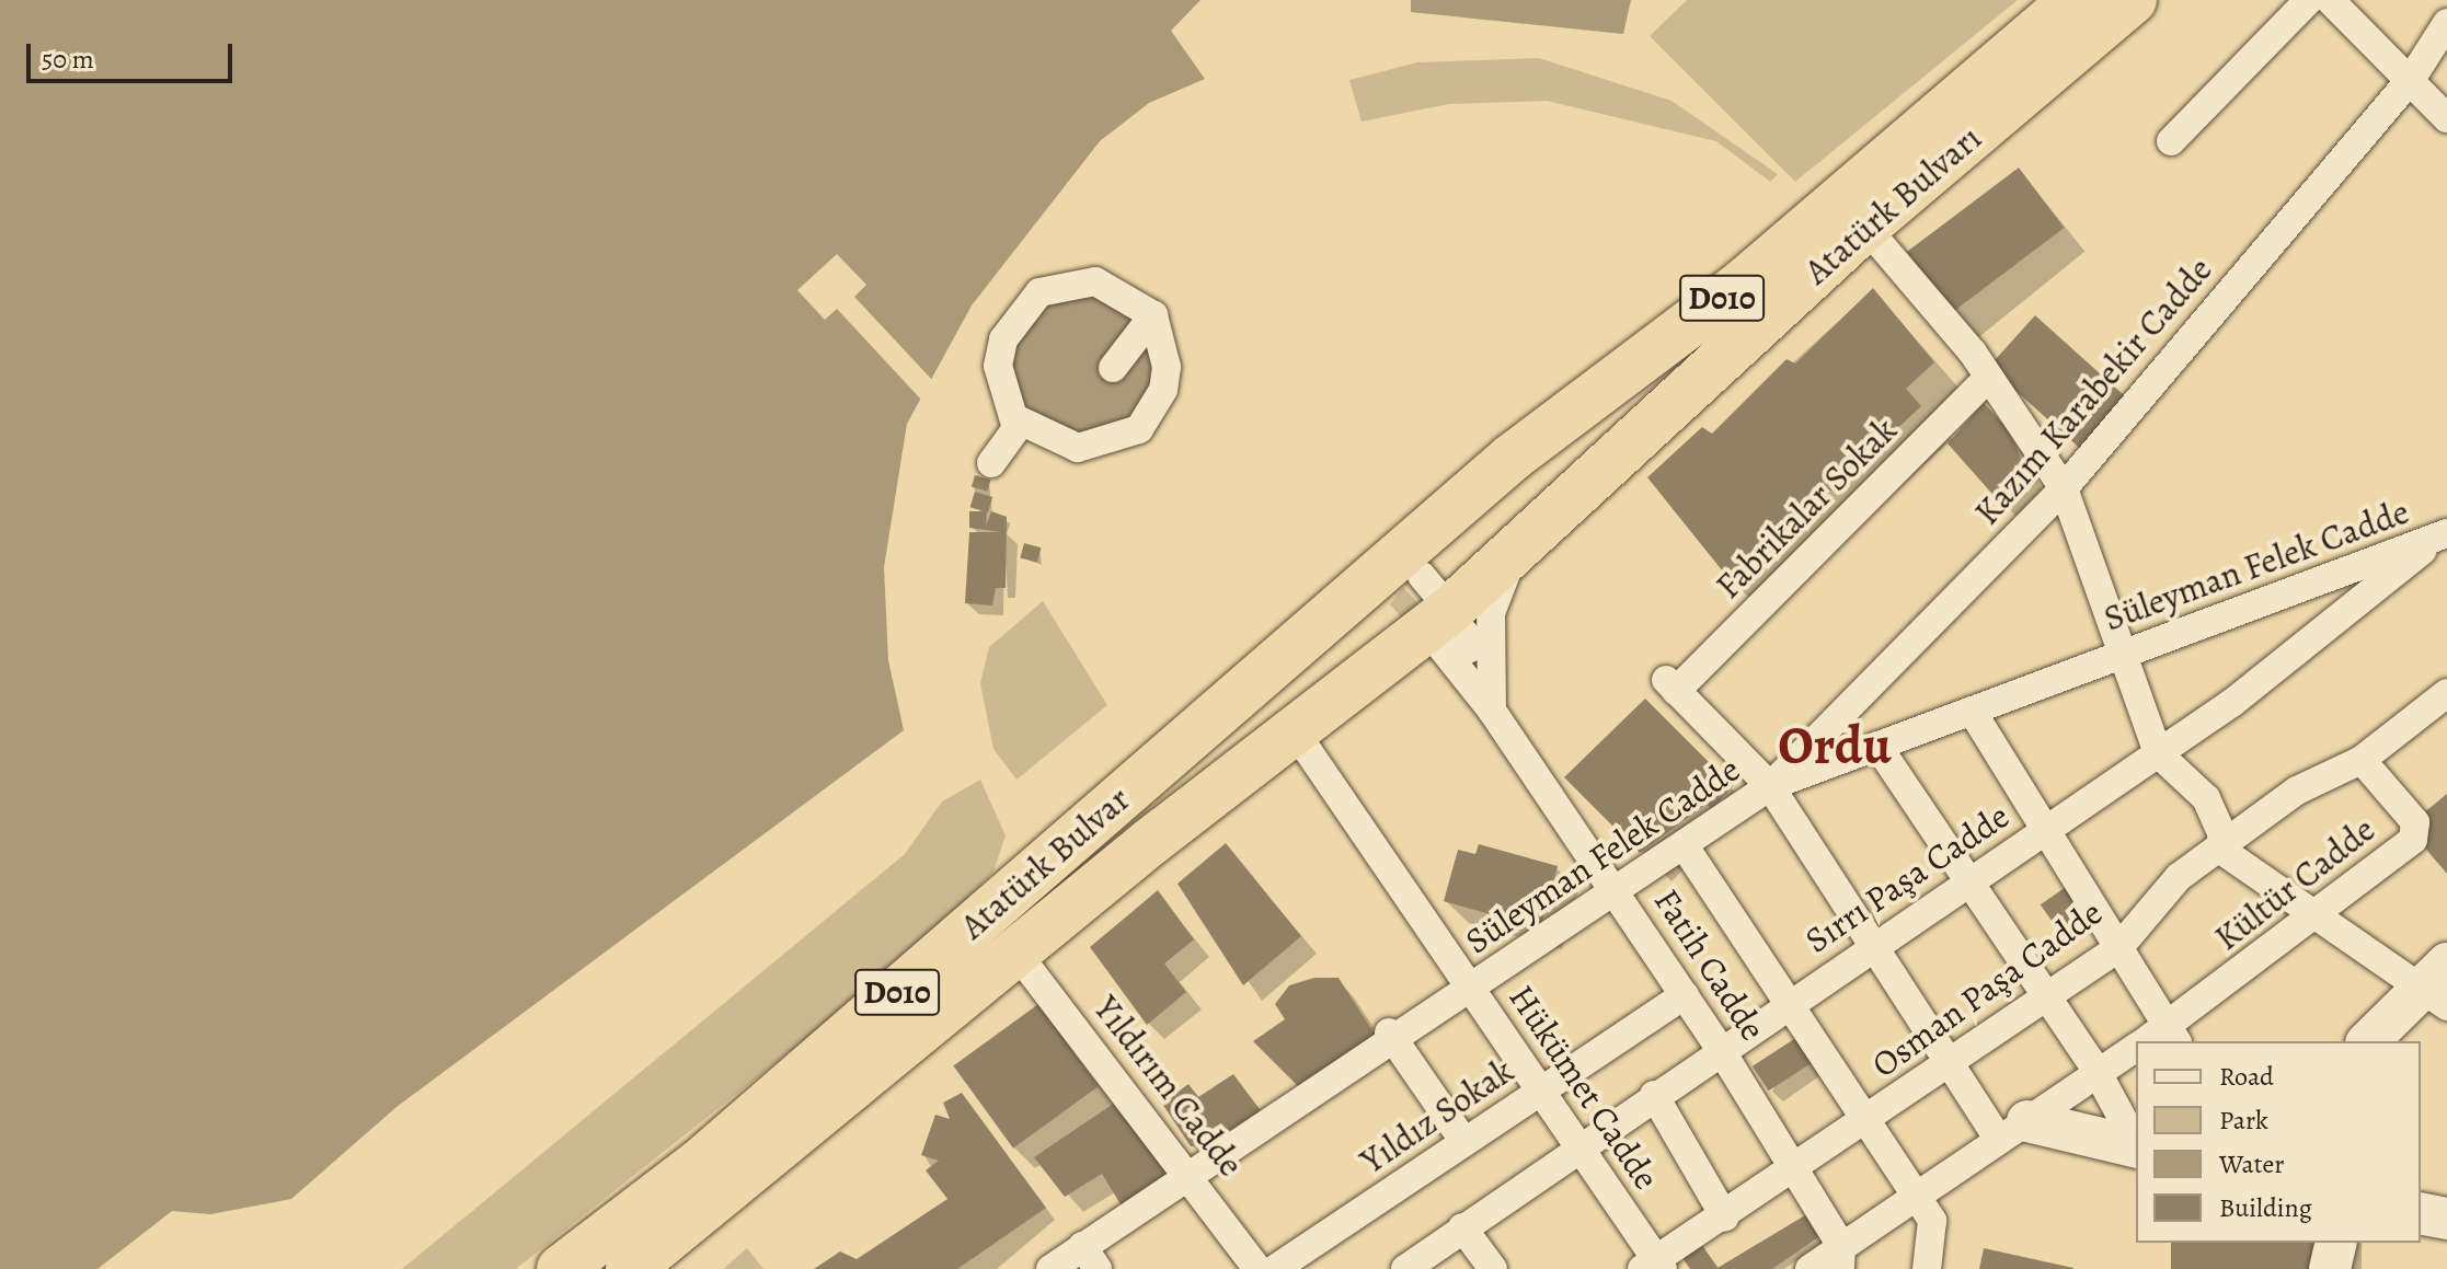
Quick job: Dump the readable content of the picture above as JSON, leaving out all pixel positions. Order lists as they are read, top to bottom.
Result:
{
  "streets": {
    "highway": ["Atatürk Bulvarı", "D010", "Atatürk Bulvar"],
    "street": [
      "Kazım Karabekir Cadde",
      "Fabrikalar Sokak",
      "Süleyman Felek Cadde",
      "Sırrı Paşa Cadde",
      "Kültür Cadde",
      "Fatih Cadde",
      "Osman Paşa Cadde",
      "Yıldırım Cadde",
      "Hükümet Cadde",
      "Yıldız Sokak"
    ]
  },
  "crossings": [
    ["Atatürk Bulvarı", "Atatürk Bulvar"],
    ["Atatürk Bulvarı", "Fatih Cadde"],
    ["Kazım Karabekir Cadde", "Fabrikalar Sokak"],
    ["Kazım Karabekir Cadde", "Süleyman Felek Cadde"],
    ["Fabrikalar Sokak", "Süleyman Felek Cadde"],
    ["Süleyman Felek Cadde", "Sırrı Paşa Cadde"],
    ["Süleyman Felek Cadde", "Fatih Cadde"],
    ["Süleyman Felek Cadde", "Yıldırım Cadde"],
    ["Süleyman Felek Cadde", "Hükümet Cadde"],
    ["Atatürk Bulvar", "Fatih Cadde"],
    ["Atatürk Bulvar", "Yıldırım Cadde"],
    ["Atatürk Bulvar", "Hükümet Cadde"],
    ["Sırrı Paşa Cadde", "Fatih Cadde"],
    ["Sırrı Paşa Cadde", "Hükümet Cadde"],
    ["Kültür Cadde", "Fatih Cadde"],
    ["Kültür Cadde", "Osman Paşa Cadde"],
    ["Fatih Cadde", "Osman Paşa Cadde"],
    ["Fatih Cadde", "Yıldız Sokak"],
    ["Osman Paşa Cadde", "Hükümet Cadde"],
    ["Hükümet Cadde", "Yıldız Sokak"]
  ],
  "districts": ["Ordu"],
  "legend": [
    "Road",
    "Park",
    "Water",
    "Building"
  ],
  "scale_bar": "50 m"
}
